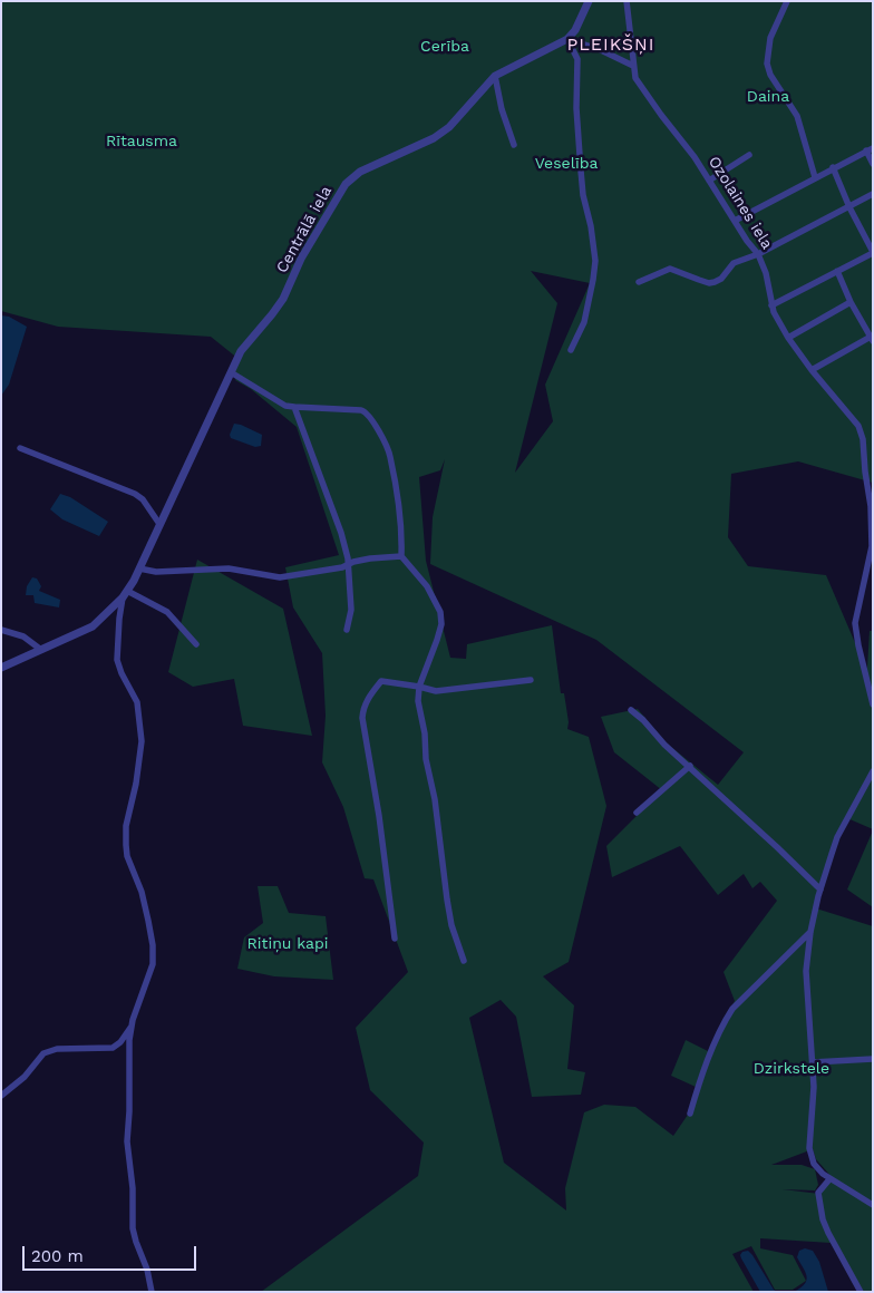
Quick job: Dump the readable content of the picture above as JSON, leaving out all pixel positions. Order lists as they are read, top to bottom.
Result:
{
  "streets": {
    "street": ["Ozolaines iela", "Centrālā iela"]
  },
  "districts": ["PLEIKŠŅI"],
  "parks": [
    "Cerība",
    "Daina",
    "Rītausma",
    "Veselība",
    "Ritiņu kapi",
    "Dzirkstele"
  ],
  "scale_bar": "200 m"
}
